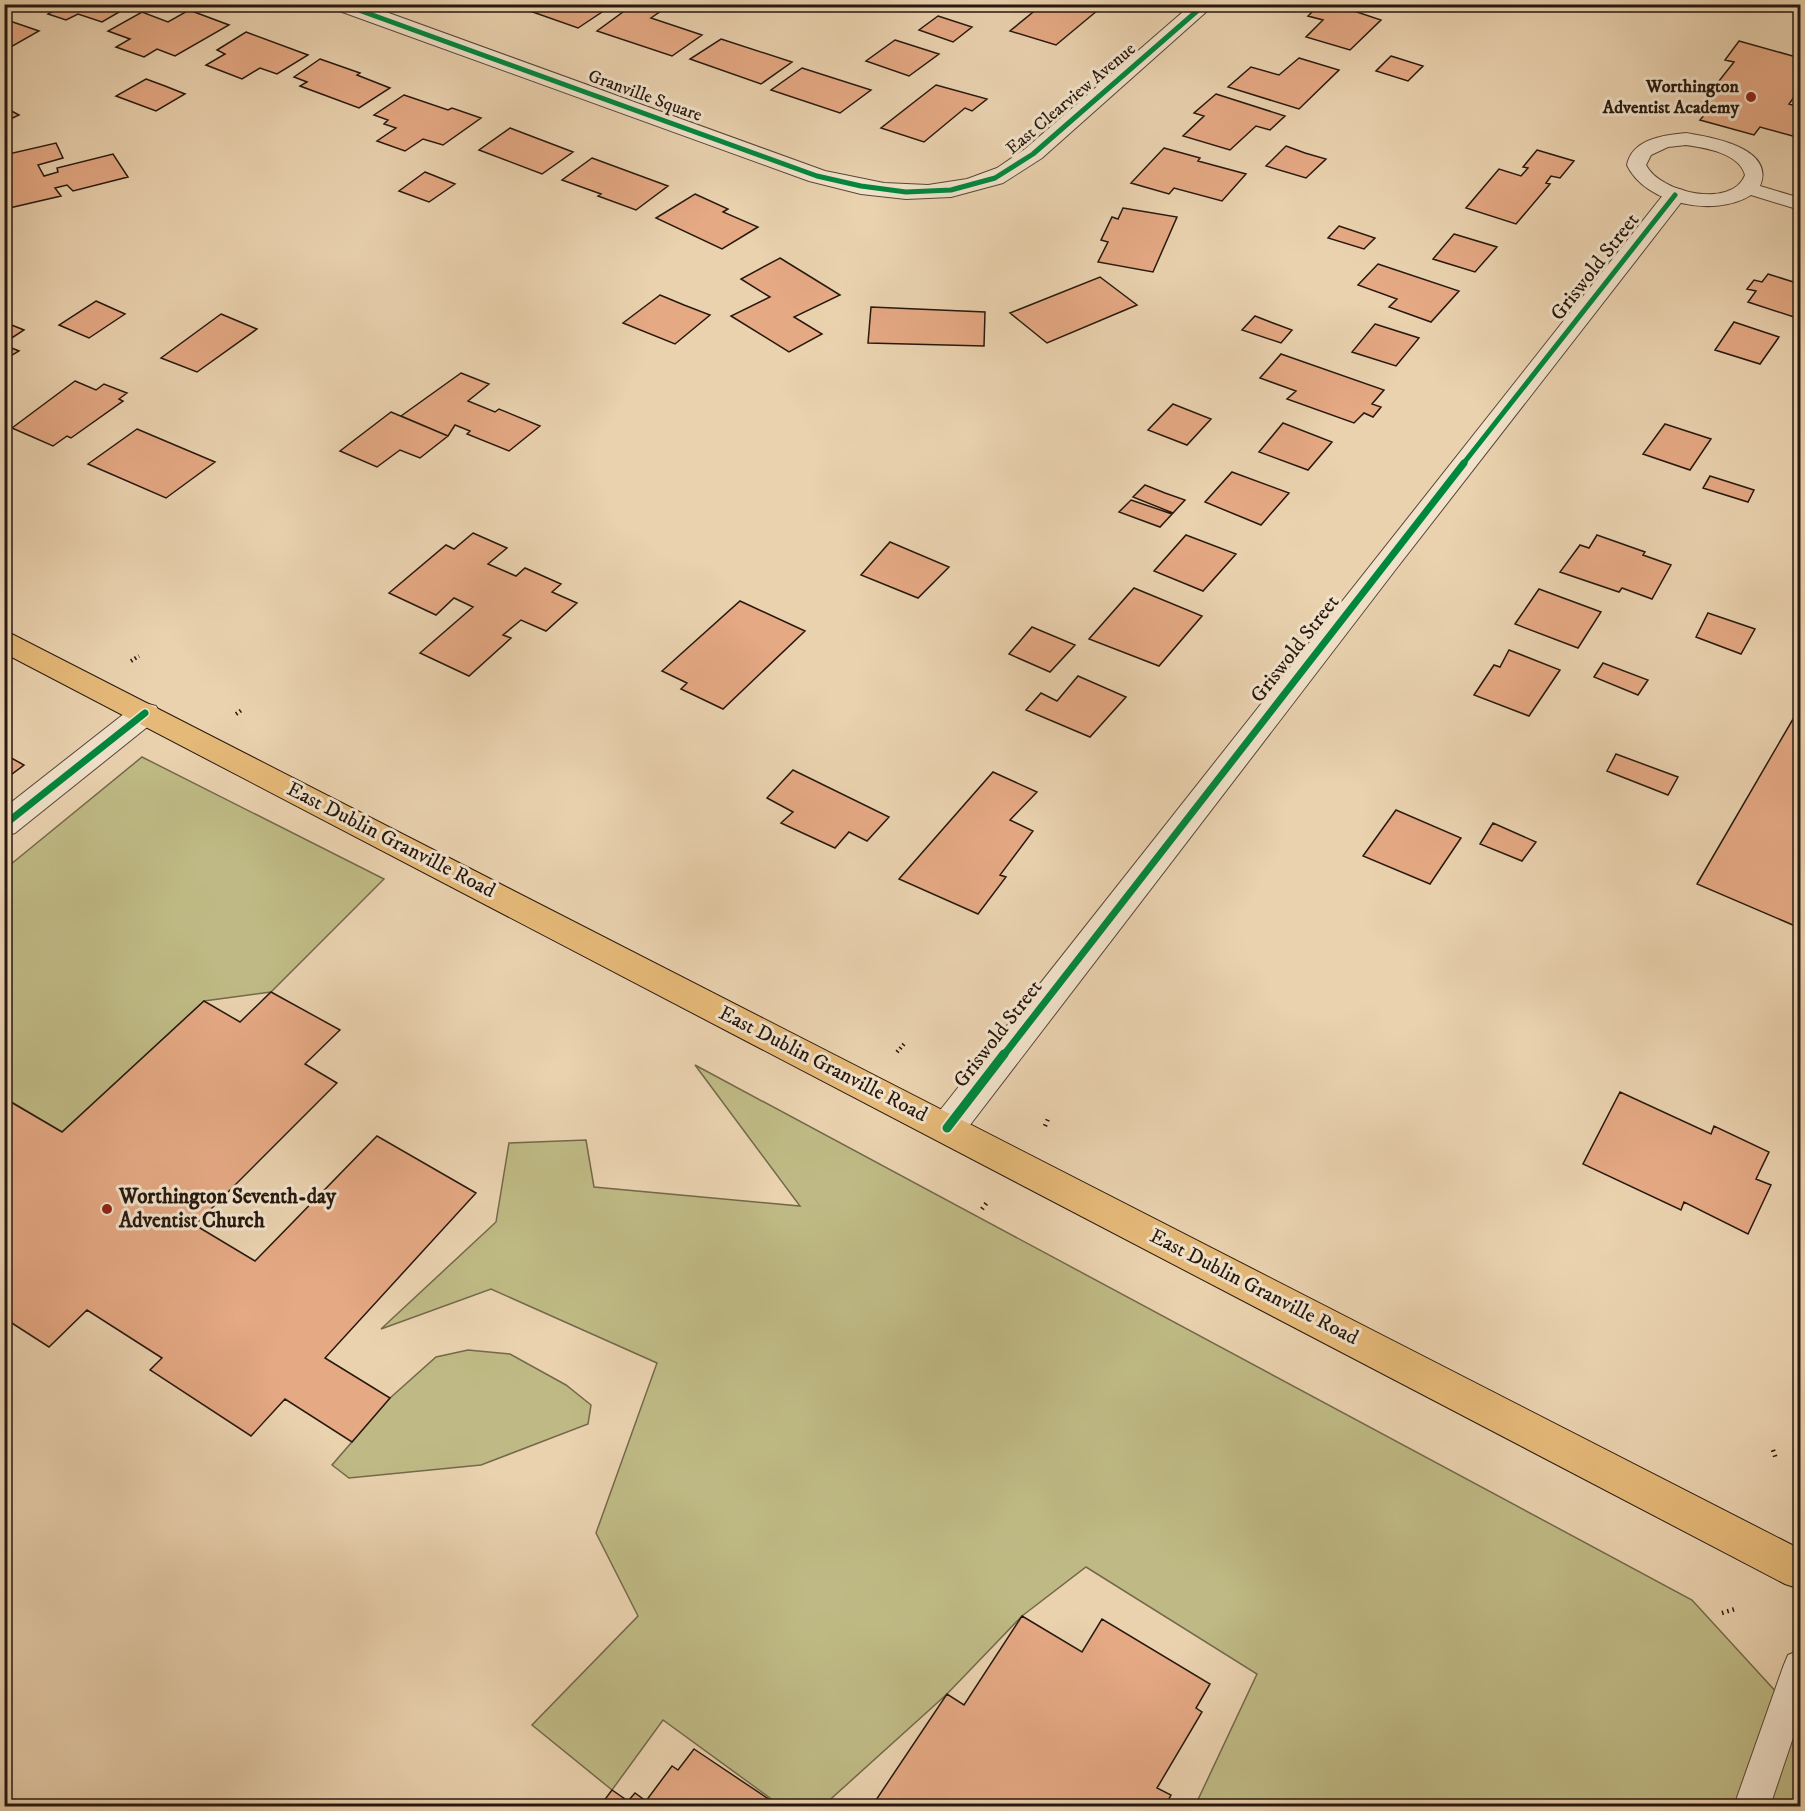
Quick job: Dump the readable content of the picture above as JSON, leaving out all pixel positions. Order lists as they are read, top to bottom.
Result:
{
  "streets": {
    "main road": ["East Dublin Granville Road"],
    "street": ["Granville Square", "East Clearview Avenue", "Griswold Street"]
  },
  "crossings": [
    ["Granville Square", "East Clearview Avenue"],
    ["Griswold Street", "East Dublin Granville Road"]
  ],
  "places": ["Worthington Adventist Academy", "Worthington Seventh-day Adventist Church"]
}
